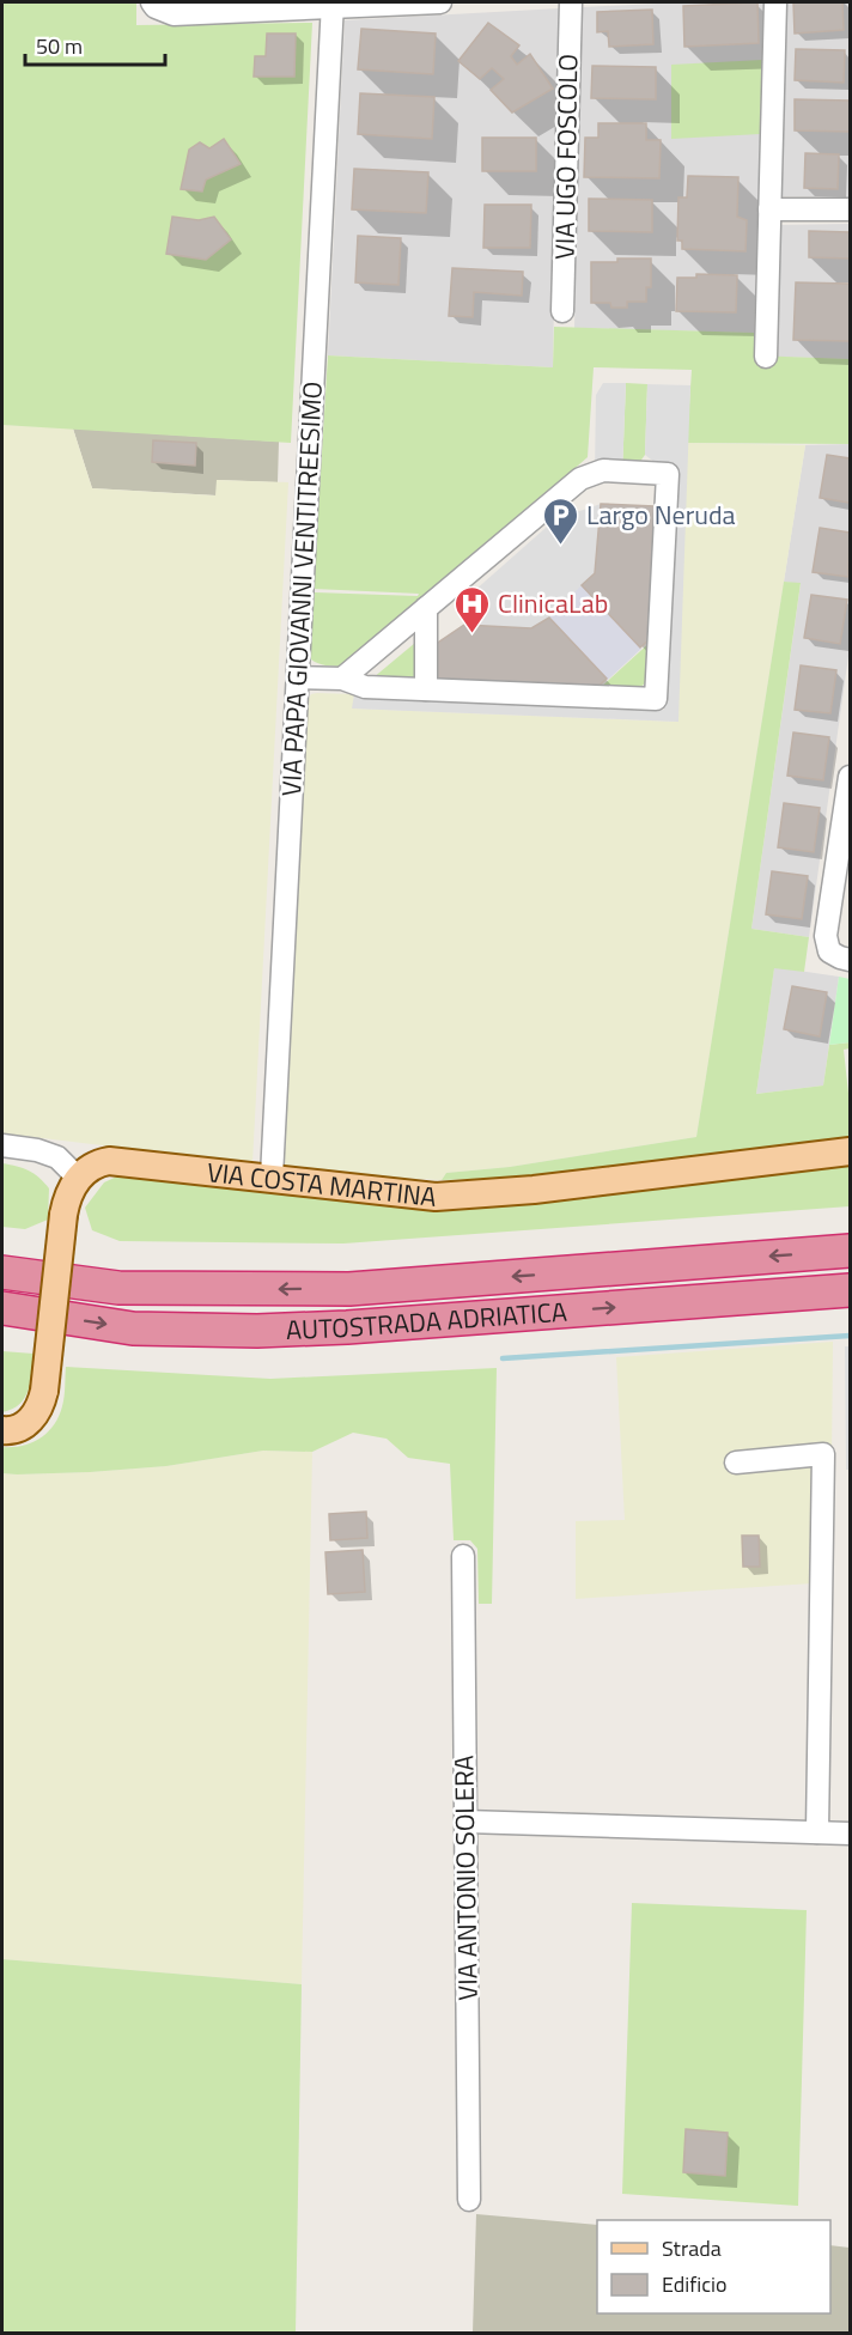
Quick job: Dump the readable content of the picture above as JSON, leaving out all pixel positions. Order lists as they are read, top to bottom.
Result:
{
  "streets": {
    "highway": ["AUTOSTRADA ADRIATICA"],
    "main road": ["VIA COSTA MARTINA"],
    "street": ["VIA UGO FOSCOLO", "VIA PAPA GIOVANNI VENTITREESIMO", "VIA ANTONIO SOLERA"]
  },
  "crossings": [
    ["VIA PAPA GIOVANNI VENTITREESIMO", "VIA COSTA MARTINA"]
  ],
  "places": {
    "parking": ["Largo Neruda"],
    "hospital": ["ClinicaLab"]
  },
  "legend": ["Strada", "Edificio"],
  "scale_bar": "50 m"
}
